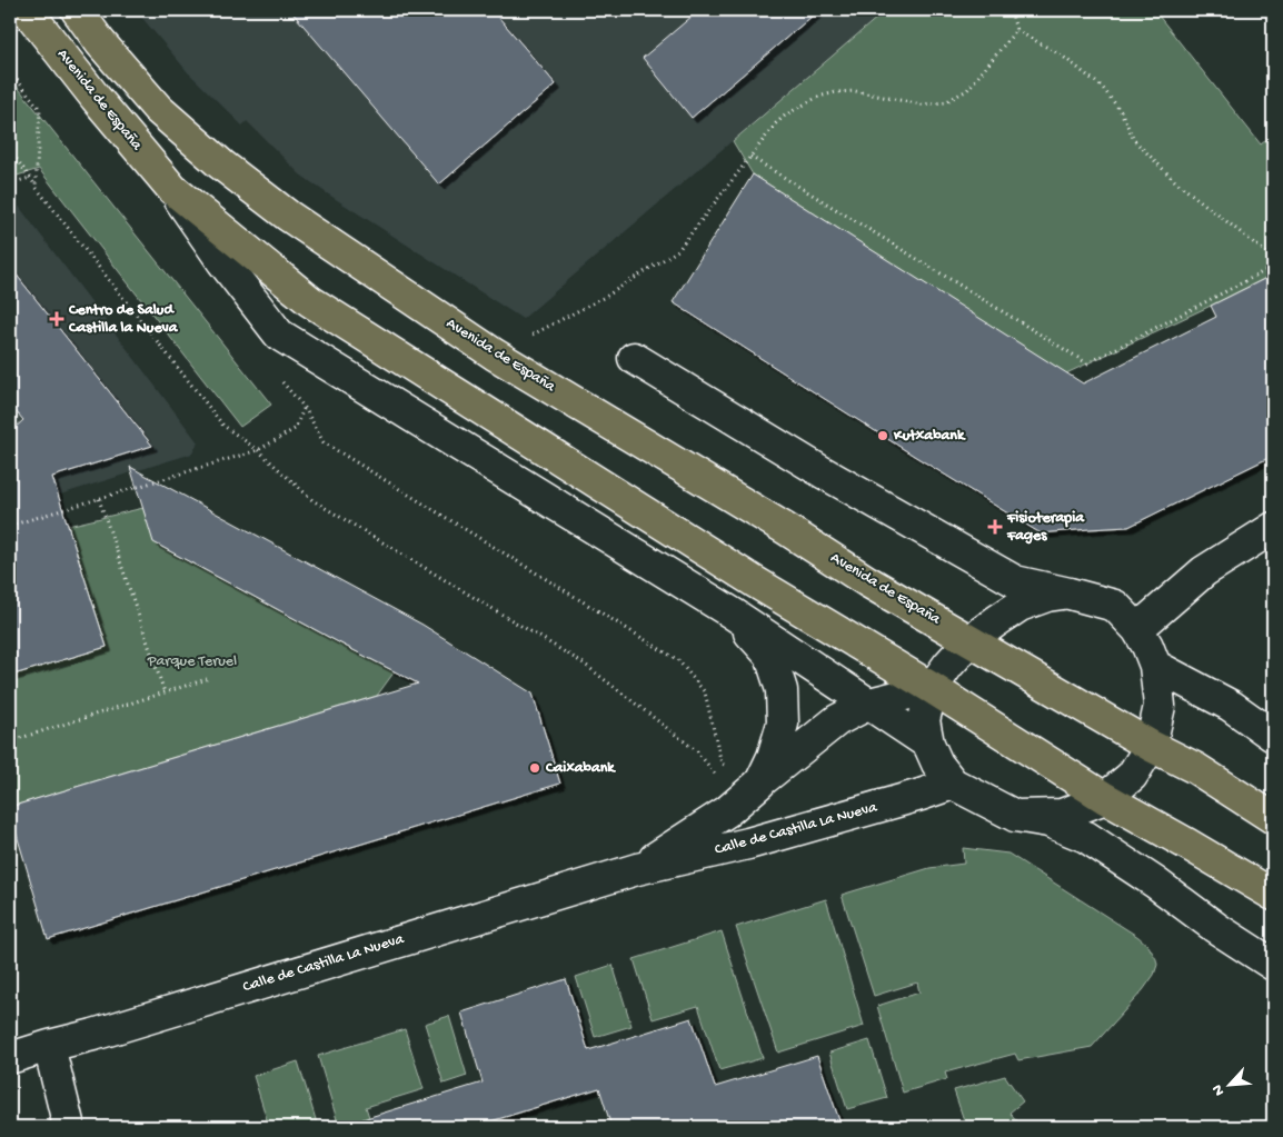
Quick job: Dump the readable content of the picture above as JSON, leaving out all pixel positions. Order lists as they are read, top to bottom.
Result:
{
  "streets": {
    "main road": ["Avenida de España"],
    "street": ["Calle de Castilla La Nueva"]
  },
  "crossings": [
    ["Avenida de España", "Calle de Castilla La Nueva"]
  ],
  "parks": ["Parque Teruel"],
  "places": {
    "health": ["Centro de Salud Castilla la Nueva", "Fisioterapia Fages"],
    "other": ["Kutxabank", "Caixabank"]
  },
  "north": "bottom left"
}
